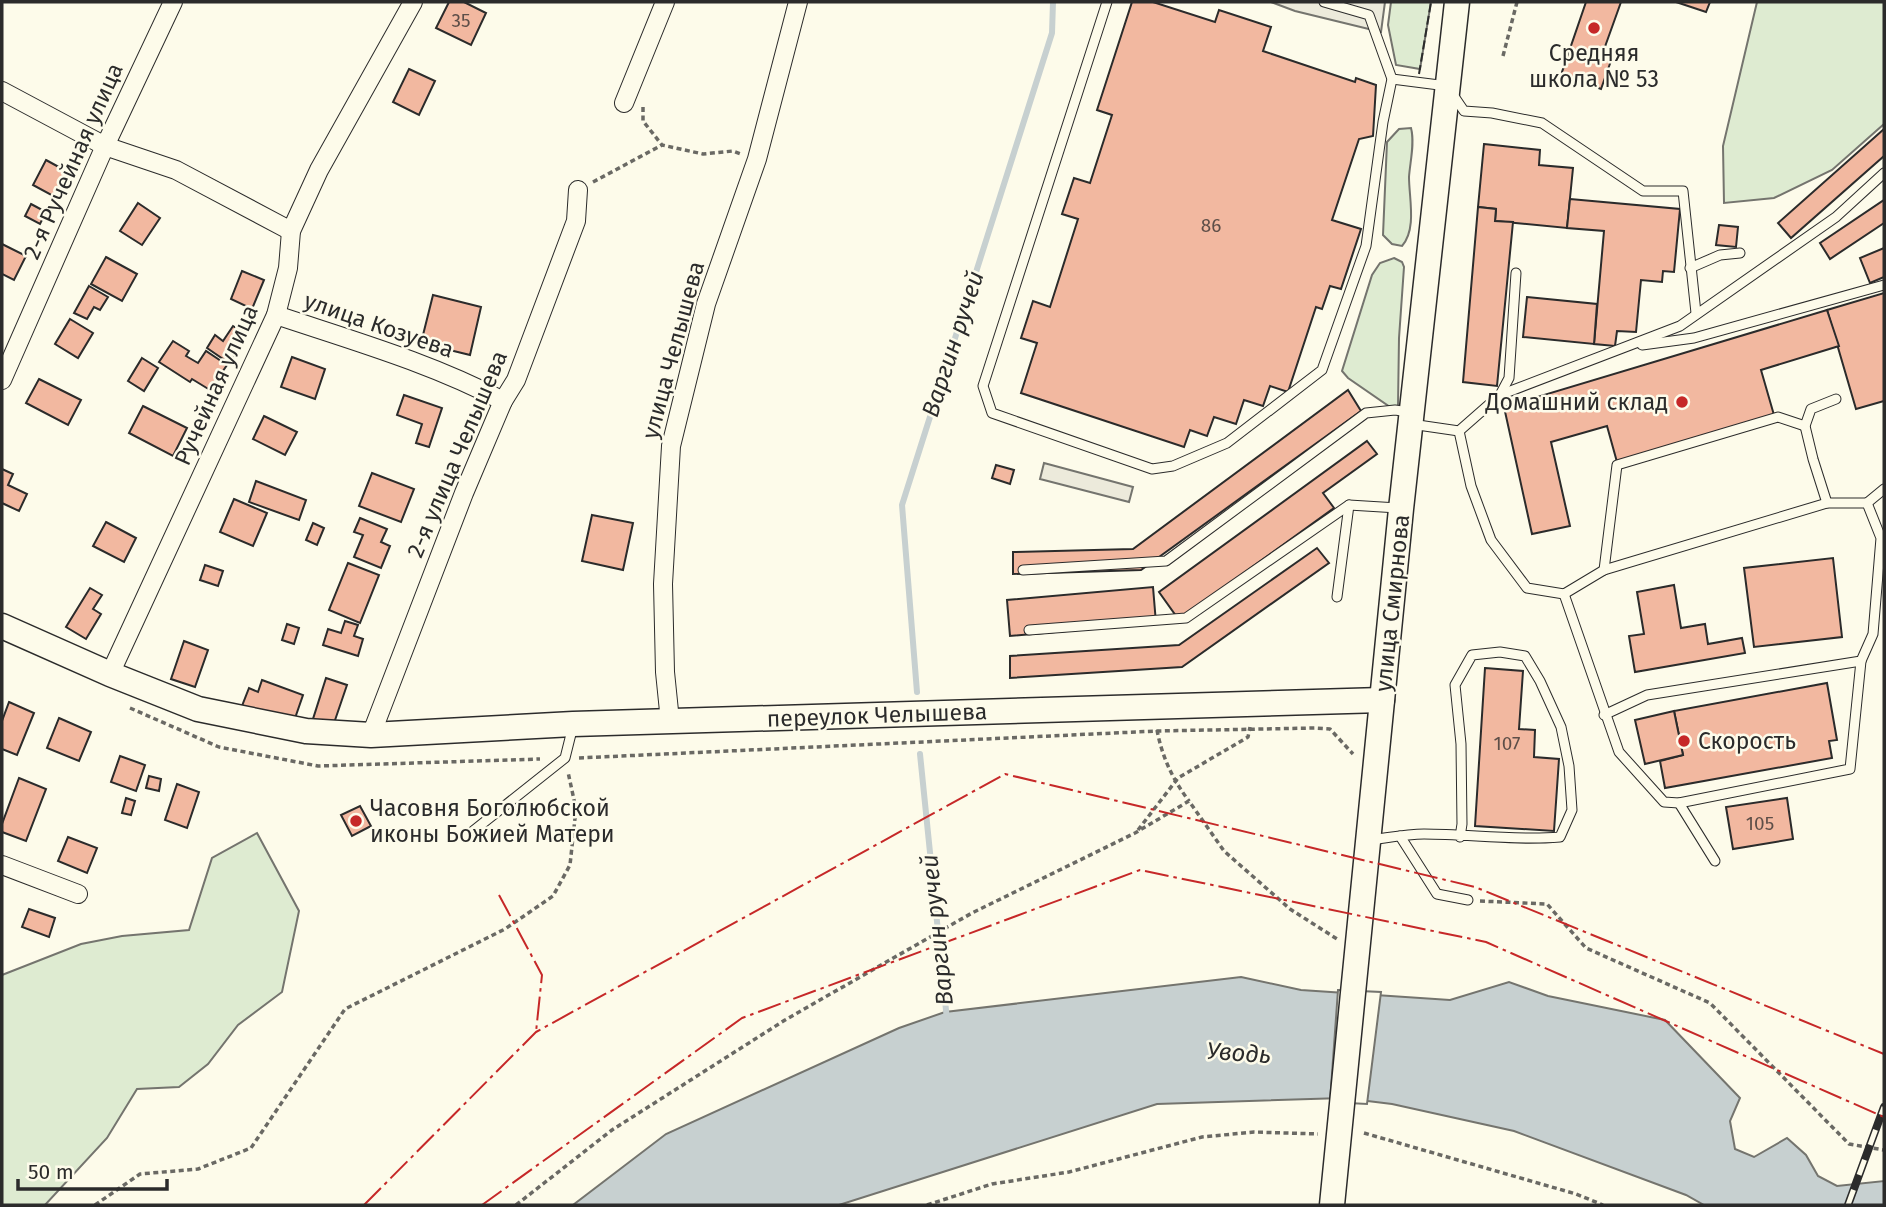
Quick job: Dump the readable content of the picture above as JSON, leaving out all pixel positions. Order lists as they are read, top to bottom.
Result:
{
  "streets": {
    "street": [
      "2-я Ручейная улица",
      "улица Козуева",
      "улица Челышева",
      "Ручейная улица",
      "2-я улица Челышева",
      "улица Смирнова",
      "переулок Челышева"
    ]
  },
  "crossings": [
    ["улица Козуева", "Ручейная улица"],
    ["улица Козуева", "2-я улица Челышева"],
    ["улица Челышева", "переулок Челышева"],
    ["Ручейная улица", "переулок Челышева"],
    ["2-я улица Челышева", "переулок Челышева"],
    ["улица Смирнова", "переулок Челышева"]
  ],
  "water": ["Варгин ручей", "Уводь"],
  "places": [
    "Средняя школа № 53",
    "Домашний склад",
    "Скорость",
    "Часовня Боголюбской иконы Божией Матери"
  ],
  "house_numbers": [
    "35",
    "86",
    "107",
    "105"
  ],
  "scale_bar": "50 m"
}
